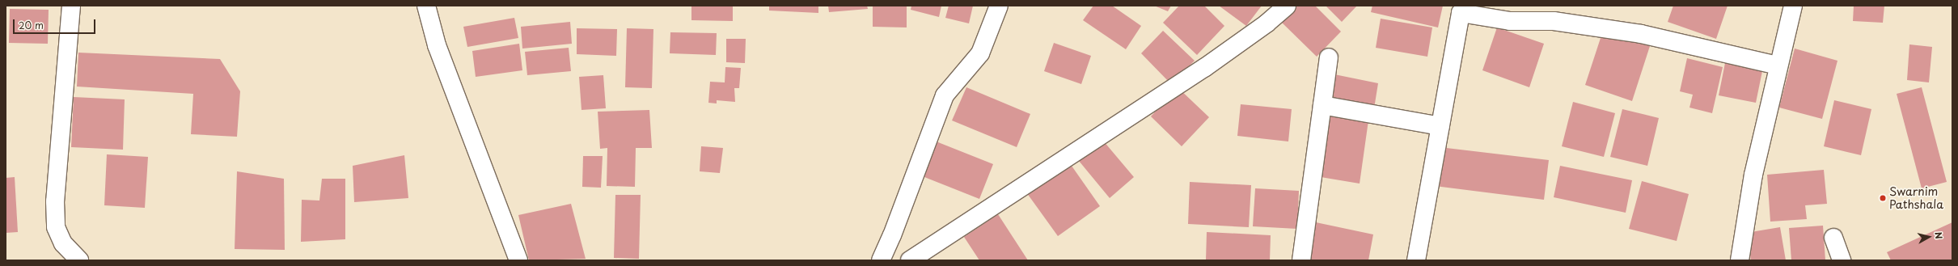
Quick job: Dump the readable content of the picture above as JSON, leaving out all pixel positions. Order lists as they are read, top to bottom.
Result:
{
  "places": ["Swarnim Pathshala"],
  "scale_bar": "20 m",
  "north": "right"
}
